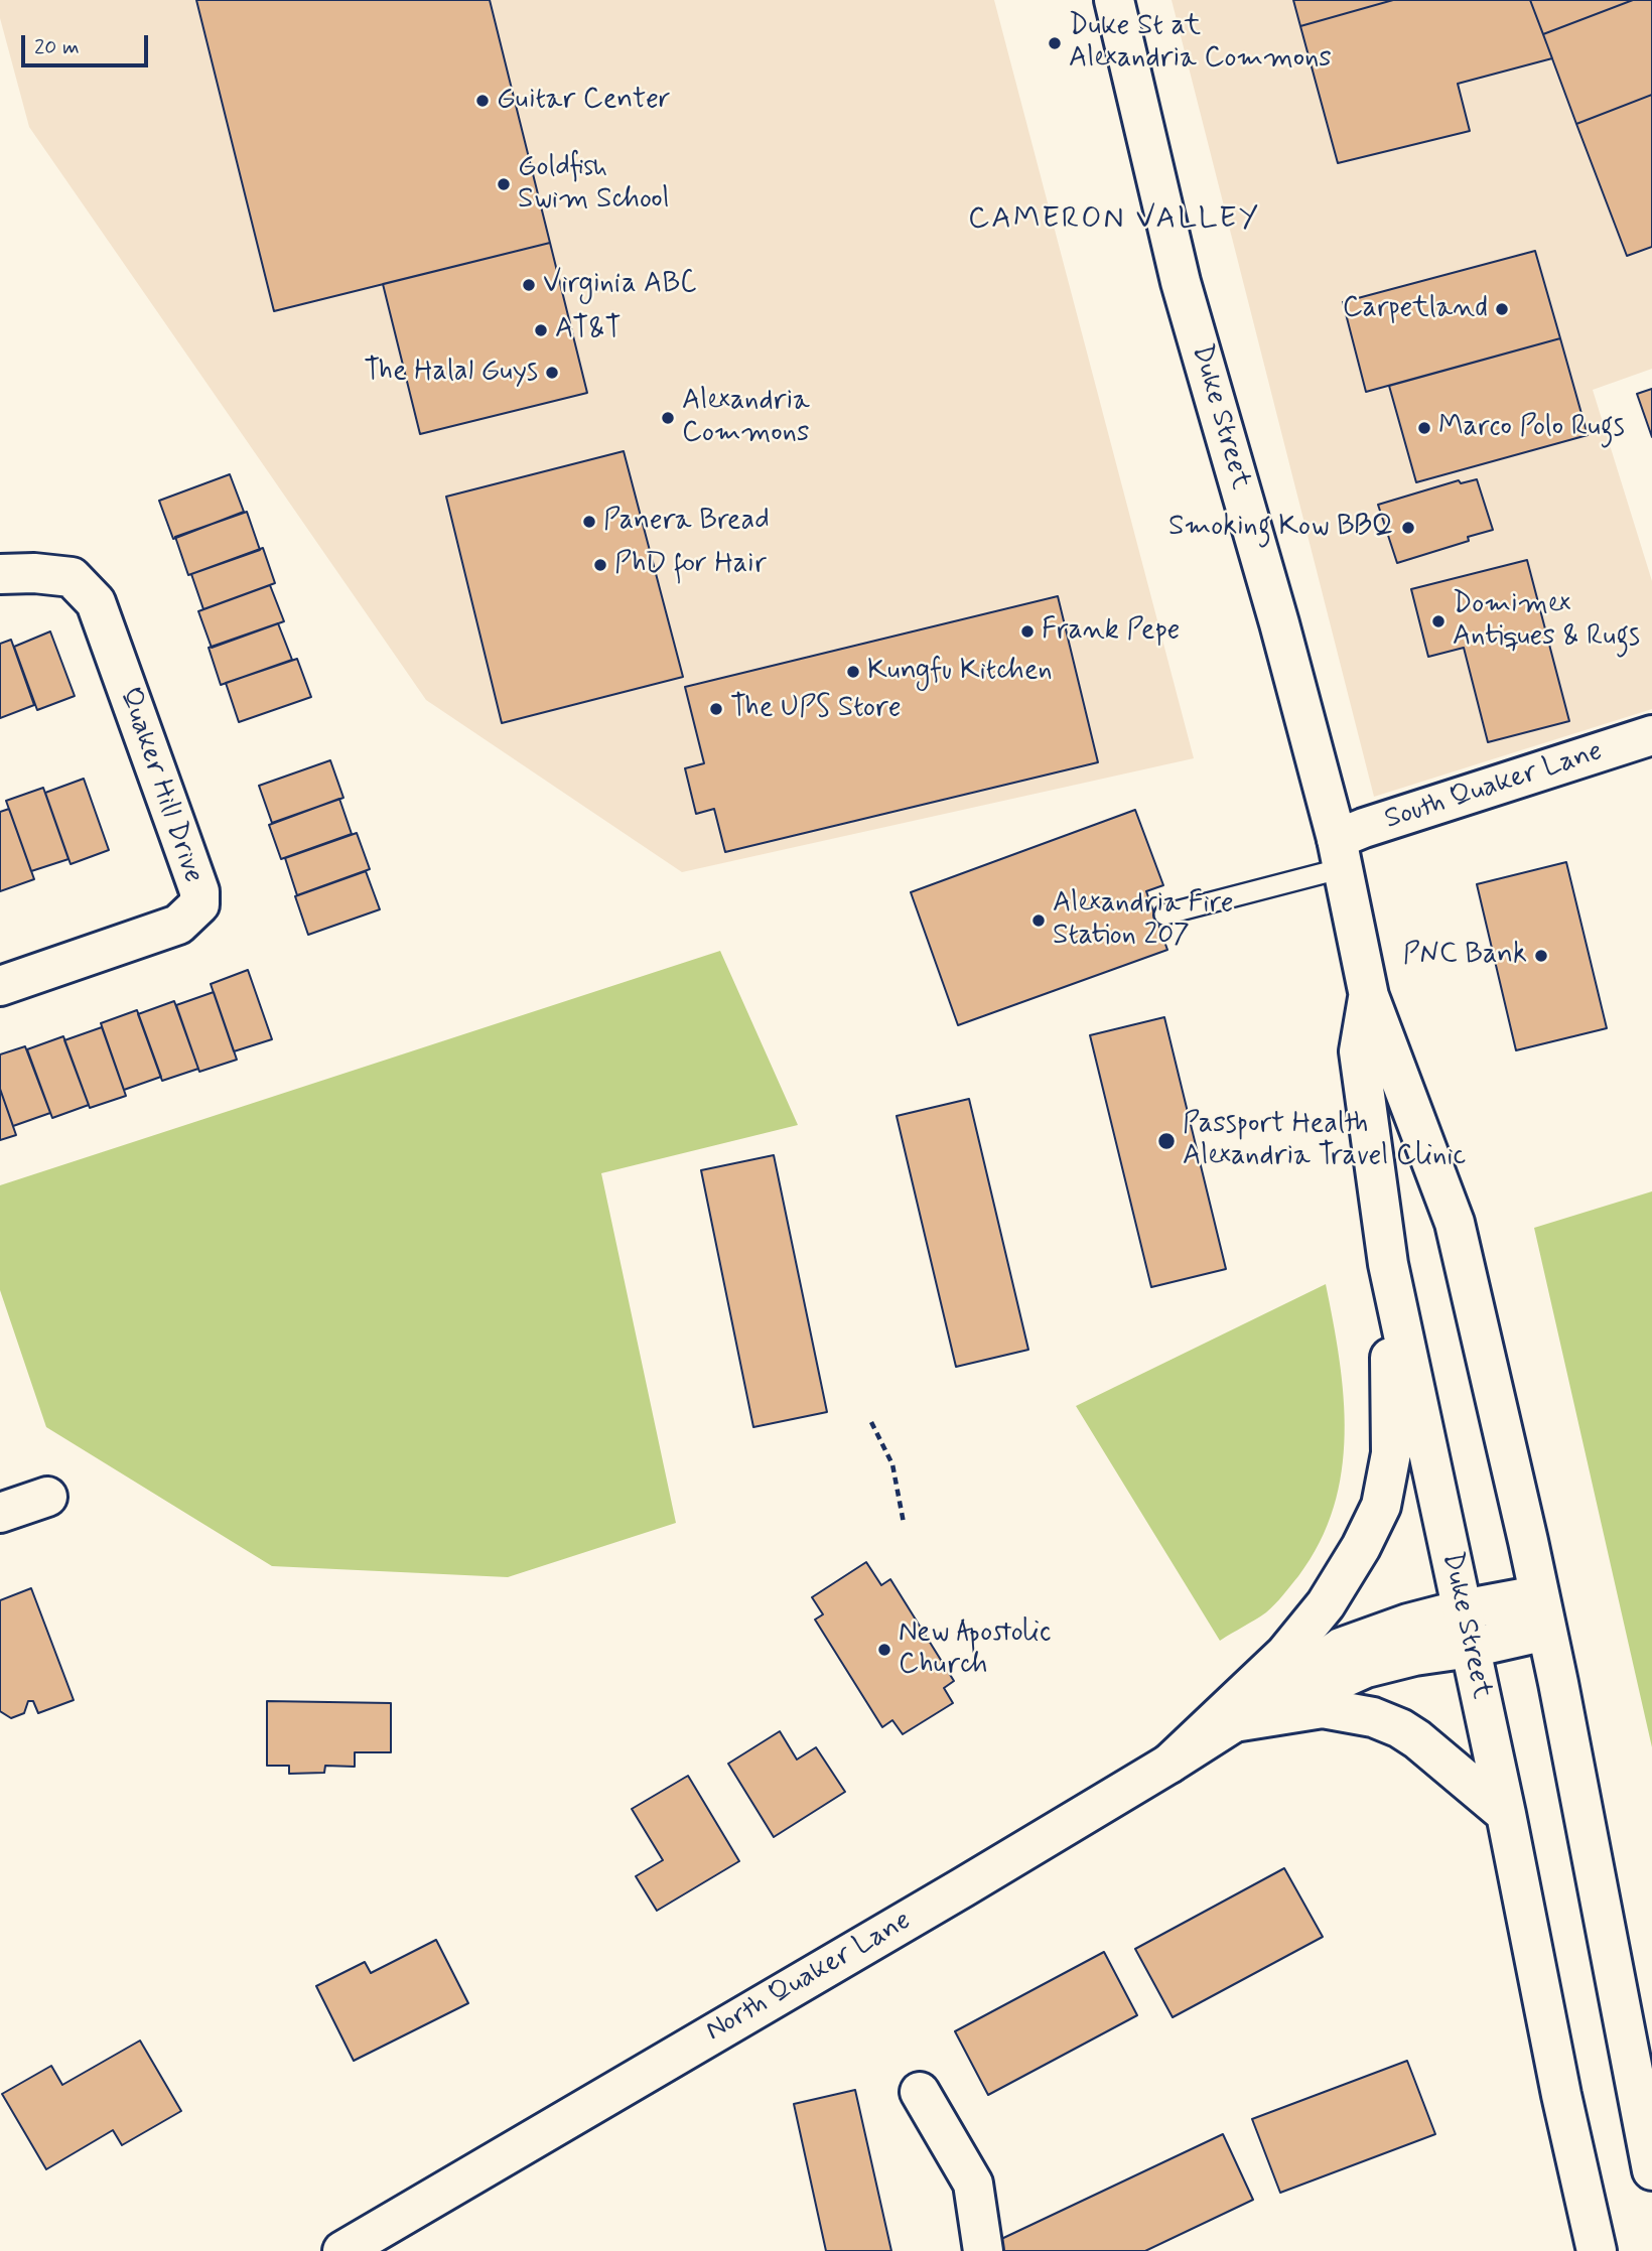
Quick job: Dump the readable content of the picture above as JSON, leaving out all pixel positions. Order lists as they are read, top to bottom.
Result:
{
  "streets": {
    "main road": [
      "Duke Street",
      "Quaker Hill Drive",
      "South Quaker Lane",
      "North Quaker Lane"
    ]
  },
  "crossings": [
    ["Duke Street", "South Quaker Lane"],
    ["Duke Street", "North Quaker Lane"]
  ],
  "districts": ["CAMERON VALLEY"],
  "places": [
    "Duke St at Alexandria Commons",
    "Guitar Center",
    "Goldfish Swim School",
    "Virginia ABC",
    "Carpetland",
    "AT&T",
    "The Halal Guys",
    "Alexandria Commons",
    "Marco Polo Rugs",
    "Panera Bread",
    "Smoking Kow BBQ",
    "PhD for Hair",
    "Domimex Antiques & Rugs",
    "Frank Pepe",
    "Kungfu Kitchen",
    "The UPS Store",
    "Alexandria Fire Station 207",
    "PNC Bank",
    "Passport Health Alexandria Travel Clinic",
    "New Apostolic Church"
  ],
  "scale_bar": "20 m"
}
